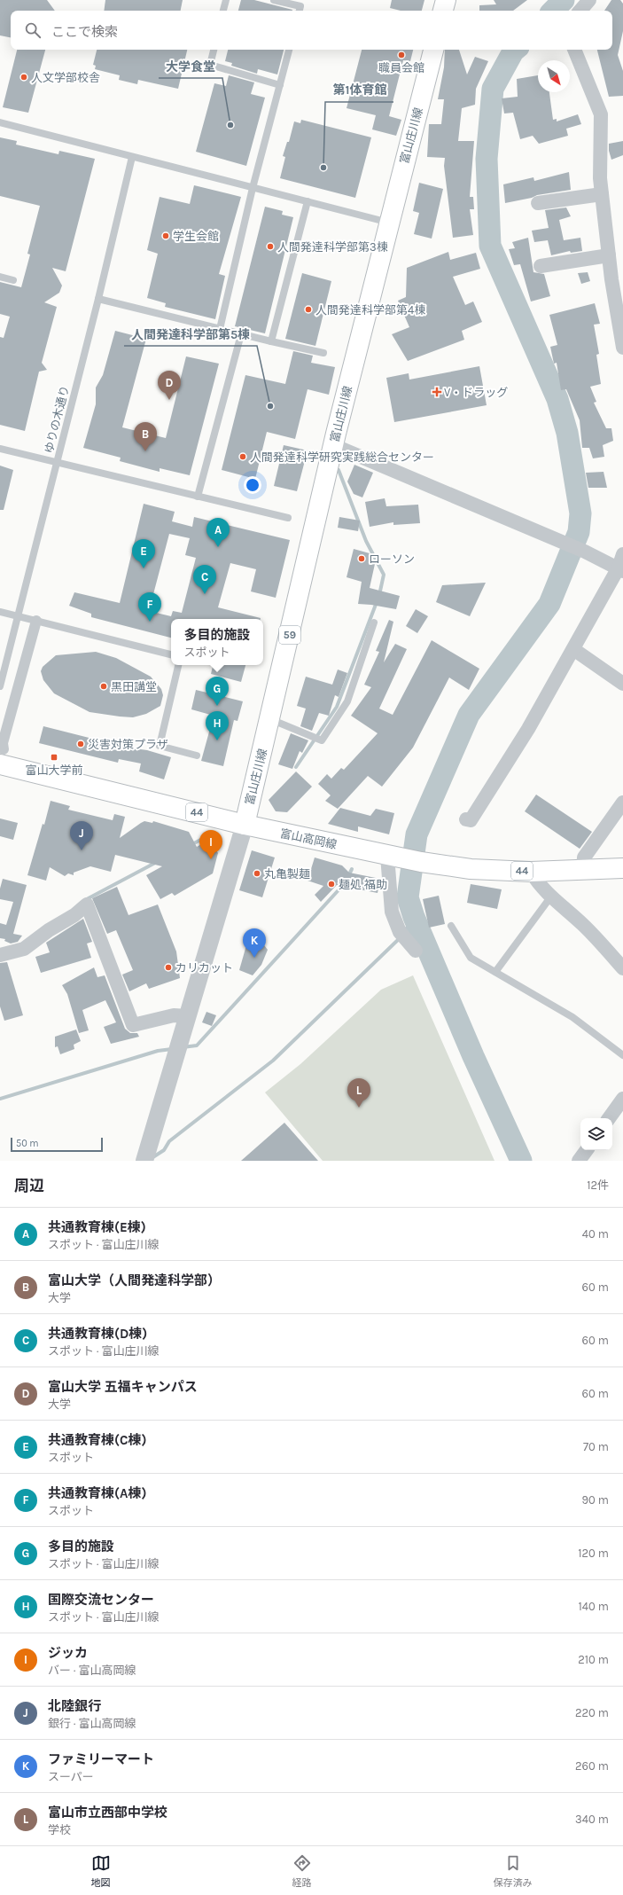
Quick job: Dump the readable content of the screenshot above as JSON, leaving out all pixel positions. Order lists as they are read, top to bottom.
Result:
{
  "streets": {
    "main road": [
      "富山庄川線",
      "59",
      "44",
      "富山高岡線"
    ],
    "lane": ["ゆりの木通り"]
  },
  "crossings": [
    ["富山庄川線", "富山高岡線"]
  ],
  "places": {
    "other": [
      "職員会館",
      "人文学部校舎",
      "大学食堂",
      "第1体育館",
      "学生会館",
      "人間発達科学部第3棟",
      "人間発達科学部第4棟",
      "人間発達科学部第5棟",
      "人間発達科学研究実践総合センター",
      "ローソン",
      "黒田講堂",
      "災害対策プラザ",
      "丸亀製麺",
      "麺処 福助",
      "カリカット"
    ],
    "health": ["V・ドラッグ"],
    "transit": ["富山大学前"]
  },
  "scale_bar": "50 m",
  "north": "bottom right",
  "page": {
    "search": "ここで検索",
    "pins": [
      "D",
      "B",
      "A",
      "E",
      "C",
      "F",
      "G",
      "H",
      "J",
      "I",
      "K",
      "L"
    ],
    "popup": ["多目的施設", "スポット"],
    "scale": "50 m",
    "heading": ["周辺", "12件"],
    "list": [
      {
        "mark": "A",
        "name": "共通教育棟(E棟)",
        "note": "スポット · 富山庄川線",
        "value": "40 m"
      },
      {
        "mark": "B",
        "name": "富山大学（人間発達科学部）",
        "note": "大学",
        "value": "60 m"
      },
      {
        "mark": "C",
        "name": "共通教育棟(D棟)",
        "note": "スポット · 富山庄川線",
        "value": "60 m"
      },
      {
        "mark": "D",
        "name": "富山大学 五福キャンパス",
        "note": "大学",
        "value": "60 m"
      },
      {
        "mark": "E",
        "name": "共通教育棟(C棟)",
        "note": "スポット",
        "value": "70 m"
      },
      {
        "mark": "F",
        "name": "共通教育棟(A棟)",
        "note": "スポット",
        "value": "90 m"
      },
      {
        "mark": "G",
        "name": "多目的施設",
        "note": "スポット · 富山庄川線",
        "value": "120 m"
      },
      {
        "mark": "H",
        "name": "国際交流センター",
        "note": "スポット · 富山庄川線",
        "value": "140 m"
      },
      {
        "mark": "I",
        "name": "ジッカ",
        "note": "バー · 富山高岡線",
        "value": "210 m"
      },
      {
        "mark": "J",
        "name": "北陸銀行",
        "note": "銀行 · 富山高岡線",
        "value": "220 m"
      },
      {
        "mark": "K",
        "name": "ファミリーマート",
        "note": "スーパー",
        "value": "260 m"
      },
      {
        "mark": "L",
        "name": "富山市立西部中学校",
        "note": "学校",
        "value": "340 m"
      }
    ],
    "nav": ["地図", "経路", "保存済み"]
  }
}
